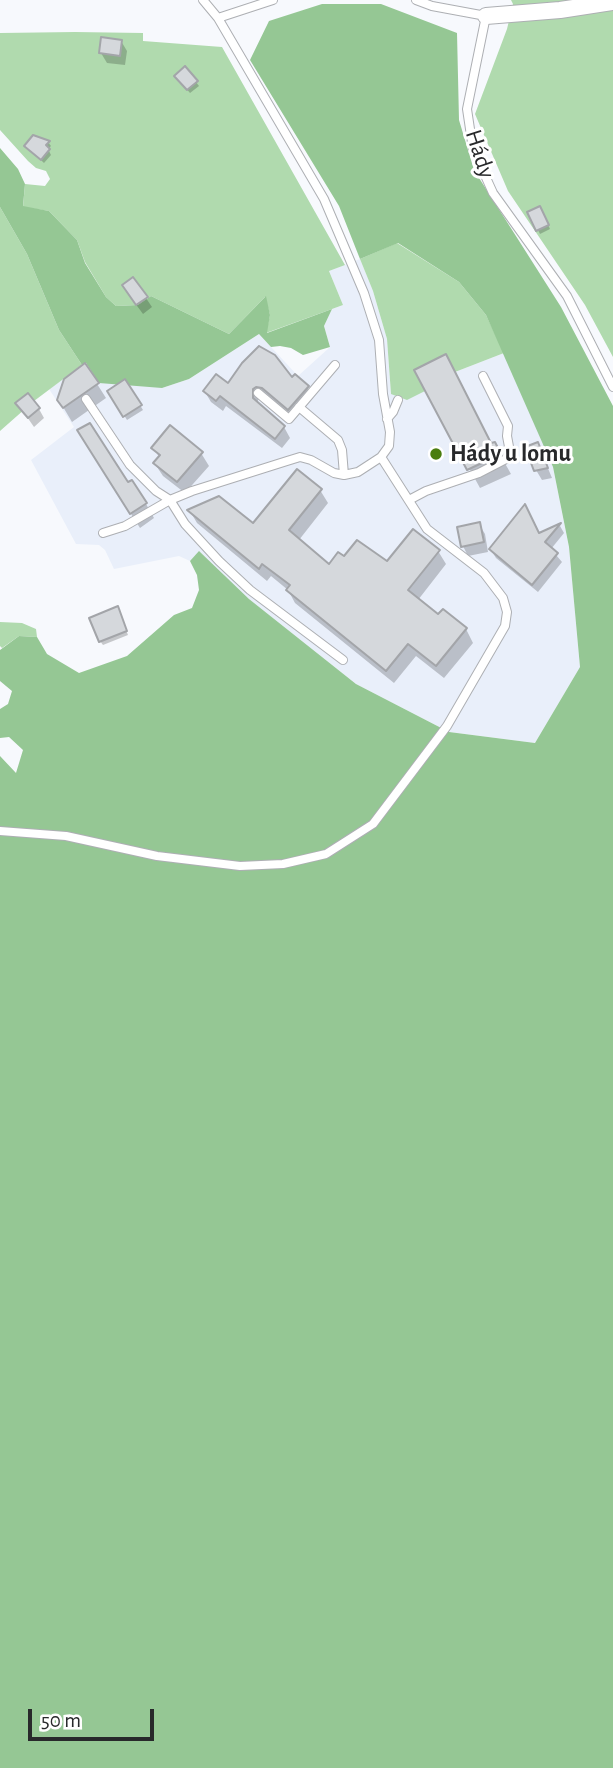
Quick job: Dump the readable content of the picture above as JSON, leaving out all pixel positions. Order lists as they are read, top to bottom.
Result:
{
  "streets": {
    "lane": ["Hády"]
  },
  "places": ["Hády u lomu"],
  "scale_bar": "50 m"
}
